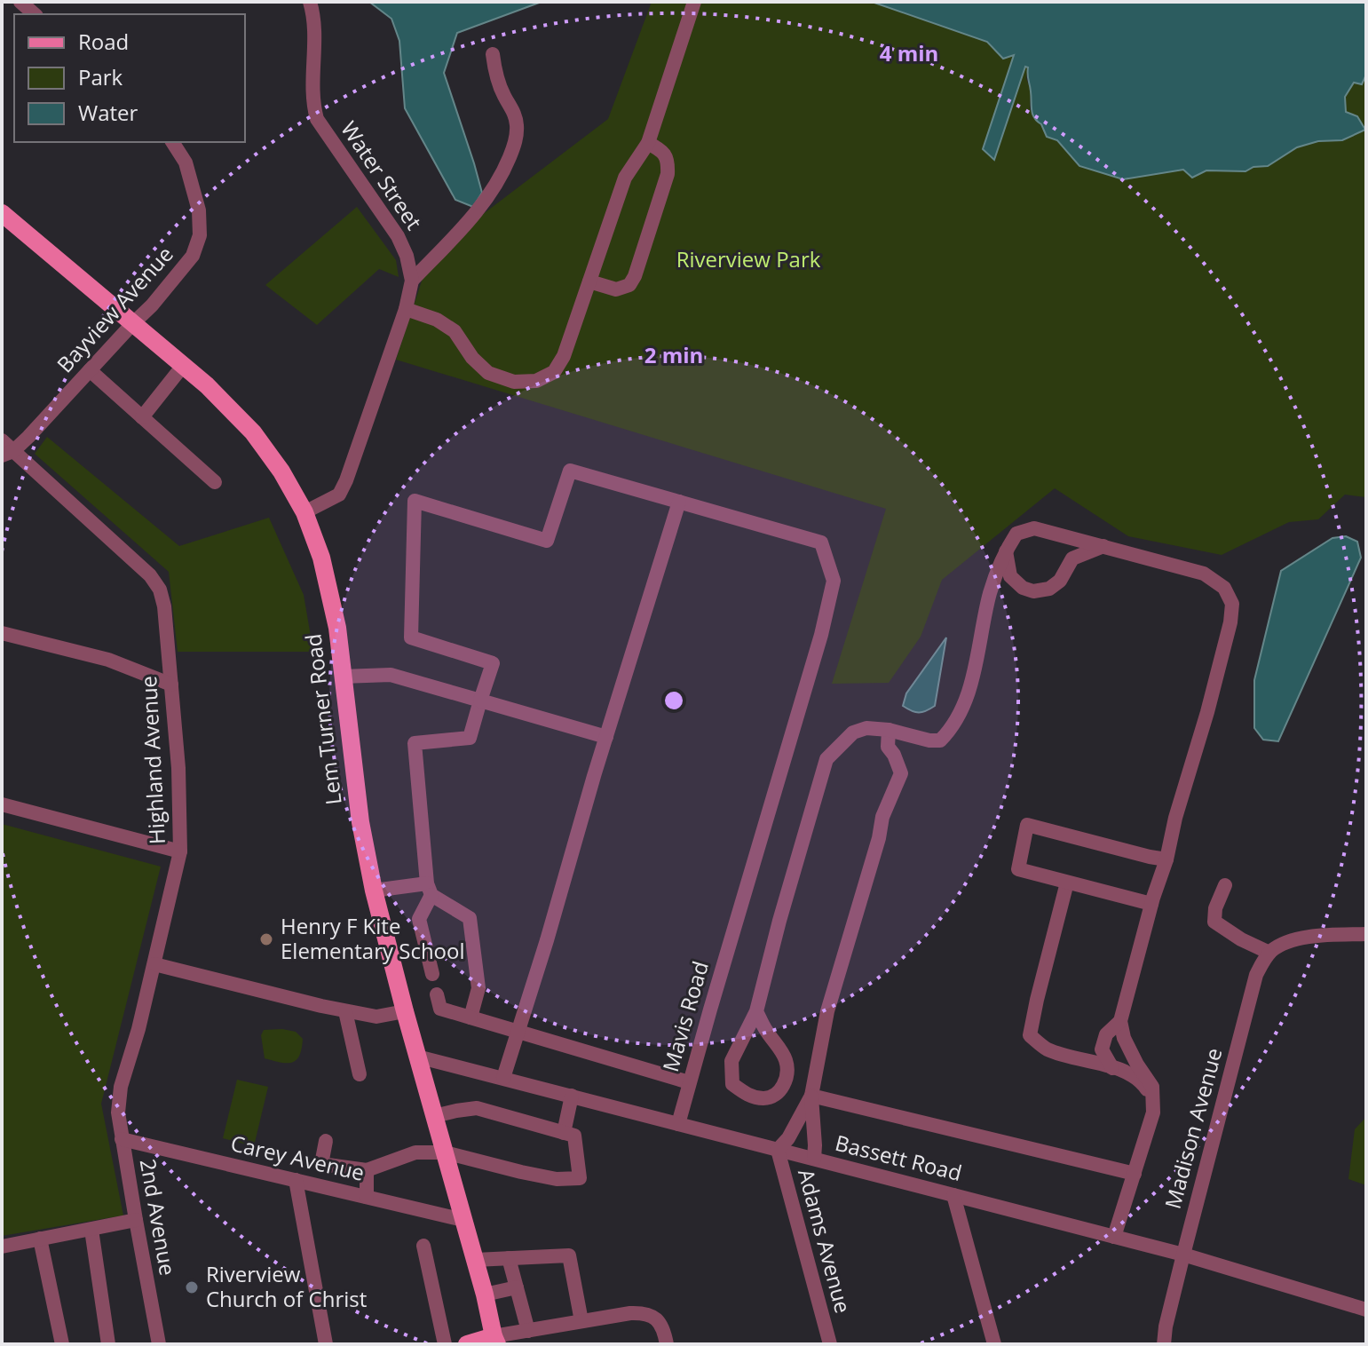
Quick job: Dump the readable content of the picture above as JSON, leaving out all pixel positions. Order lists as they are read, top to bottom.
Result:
{
  "streets": {
    "main road": ["Lem Turner Road"],
    "street": [
      "Water Street",
      "Bayview Avenue",
      "Highland Avenue",
      "Mavis Road",
      "Madison Avenue",
      "Carey Avenue",
      "Bassett Road",
      "2nd Avenue",
      "Adams Avenue"
    ]
  },
  "crossings": [
    ["Water Street", "Lem Turner Road"],
    ["Bayview Avenue", "Lem Turner Road"],
    ["Bayview Avenue", "Highland Avenue"],
    ["Lem Turner Road", "Carey Avenue"],
    ["Lem Turner Road", "Bassett Road"],
    ["Highland Avenue", "Carey Avenue"],
    ["Highland Avenue", "2nd Avenue"],
    ["Mavis Road", "Bassett Road"],
    ["Madison Avenue", "Bassett Road"],
    ["Carey Avenue", "2nd Avenue"],
    ["Bassett Road", "Adams Avenue"]
  ],
  "parks": ["Riverview Park"],
  "places": ["Henry F Kite Elementary School", "Riverview Church of Christ"],
  "legend": ["Road", "Park", "Water"],
  "rings": ["4 min", "2 min"]
}
